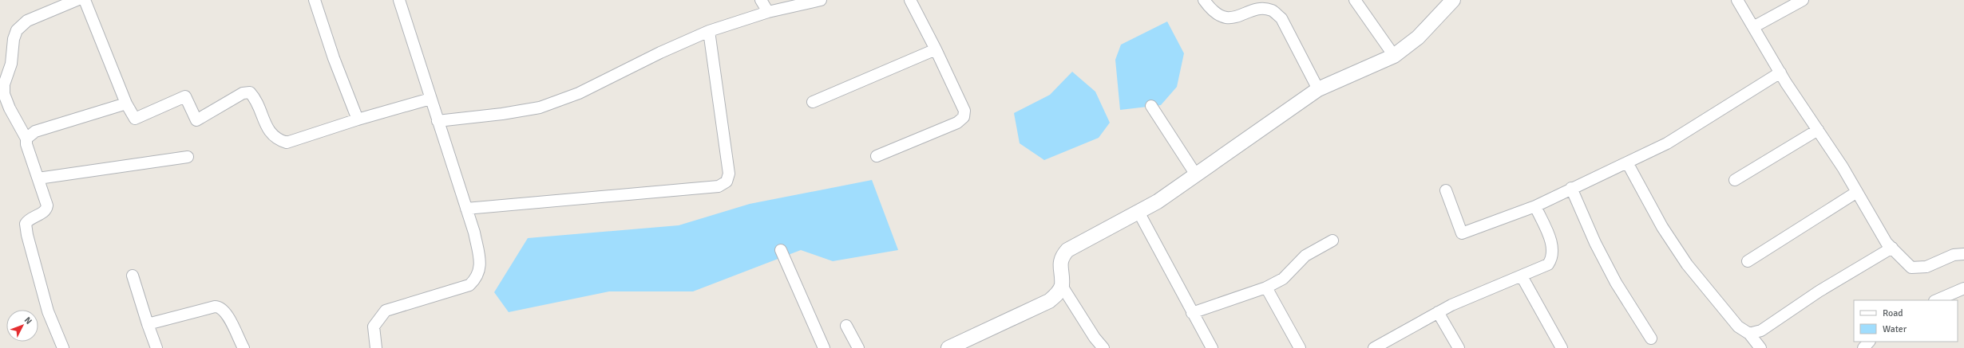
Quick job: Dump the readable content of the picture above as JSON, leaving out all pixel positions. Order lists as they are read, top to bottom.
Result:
{
  "legend": ["Road", "Water"],
  "north": "top right"
}
